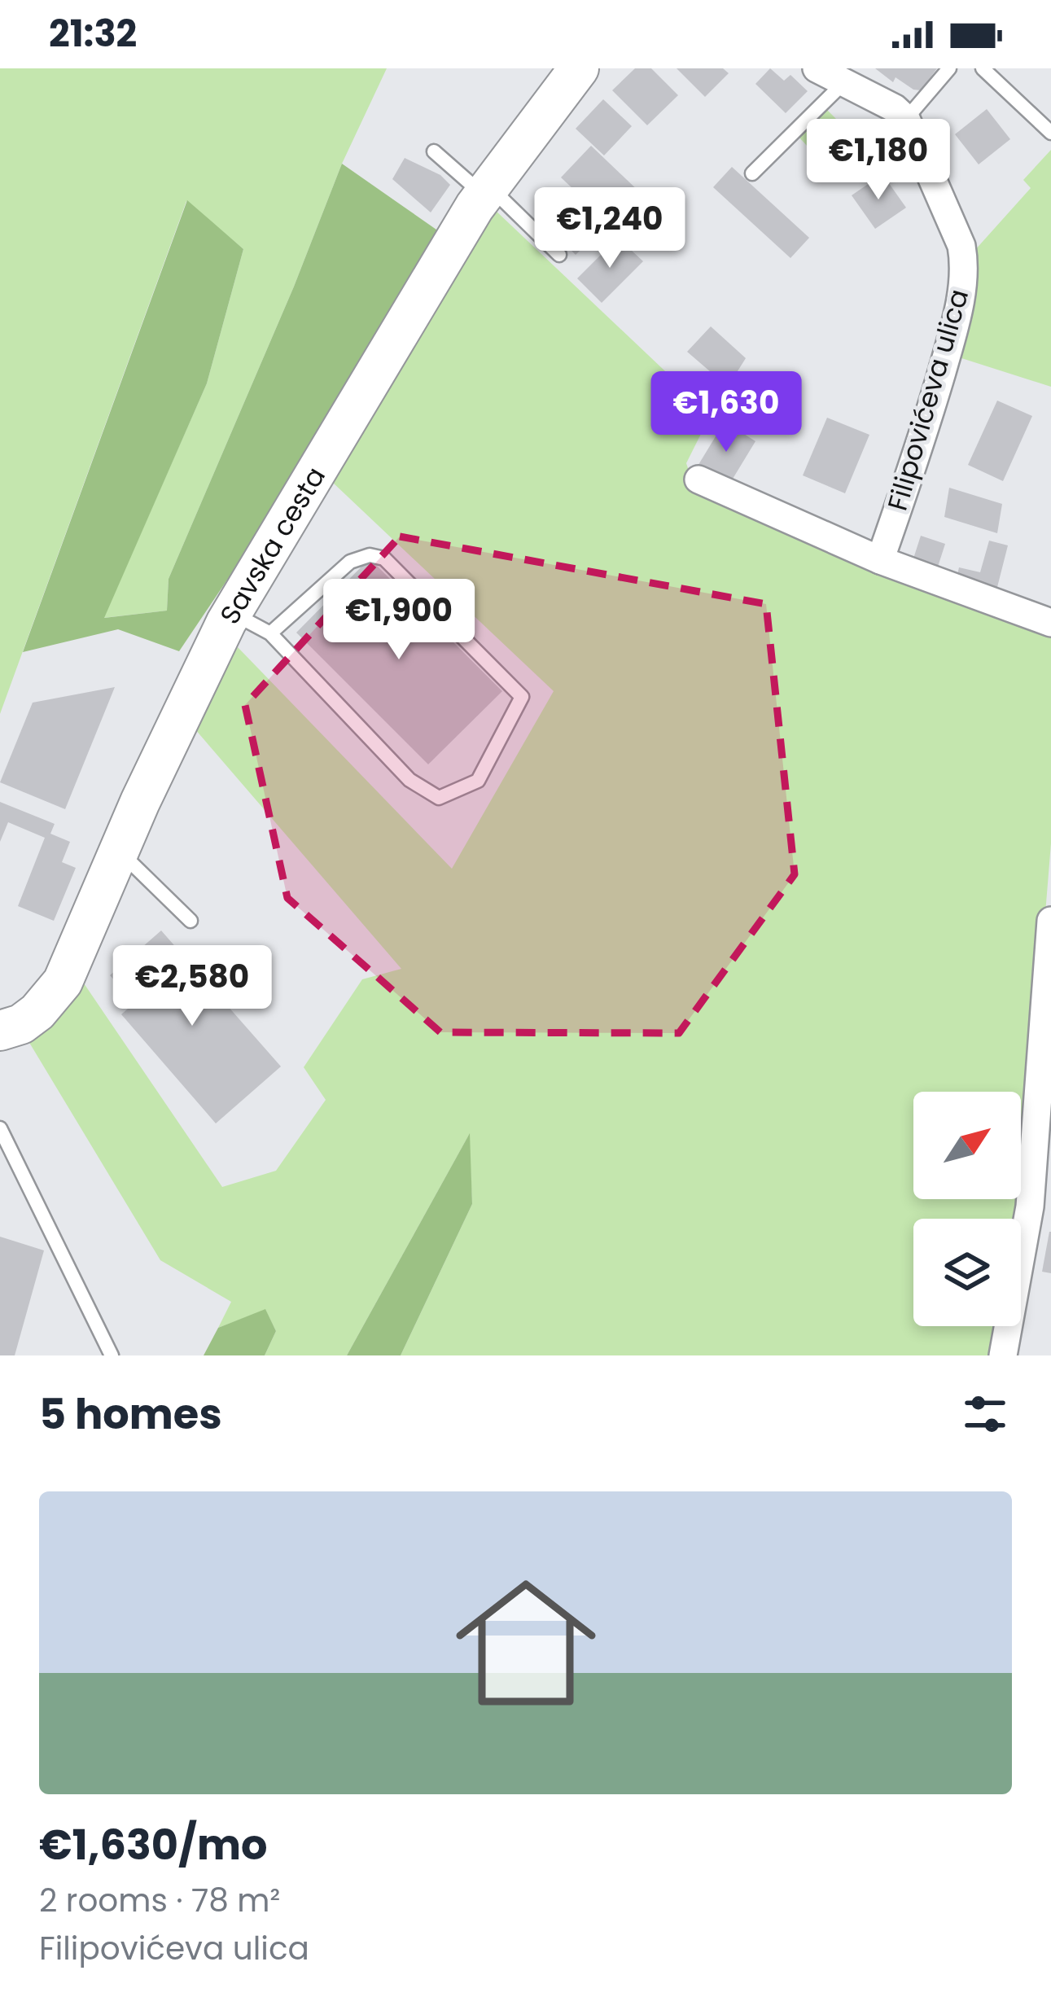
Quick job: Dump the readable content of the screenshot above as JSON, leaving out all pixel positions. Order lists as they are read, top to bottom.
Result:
{
  "streets": {
    "street": ["Filipovićeva ulica", "Savska cesta"]
  },
  "north": "top right",
  "page": {
    "status": "21:32",
    "price": [
      "€1,180",
      "€1,240",
      "€1,630",
      "€1,900",
      "€2,580"
    ],
    "heading": "5 homes",
    "list": [
      {
        "name": "€1,630/mo",
        "note": "2 rooms · 78 m² · Filipovićeva ulica"
      }
    ]
  }
}
